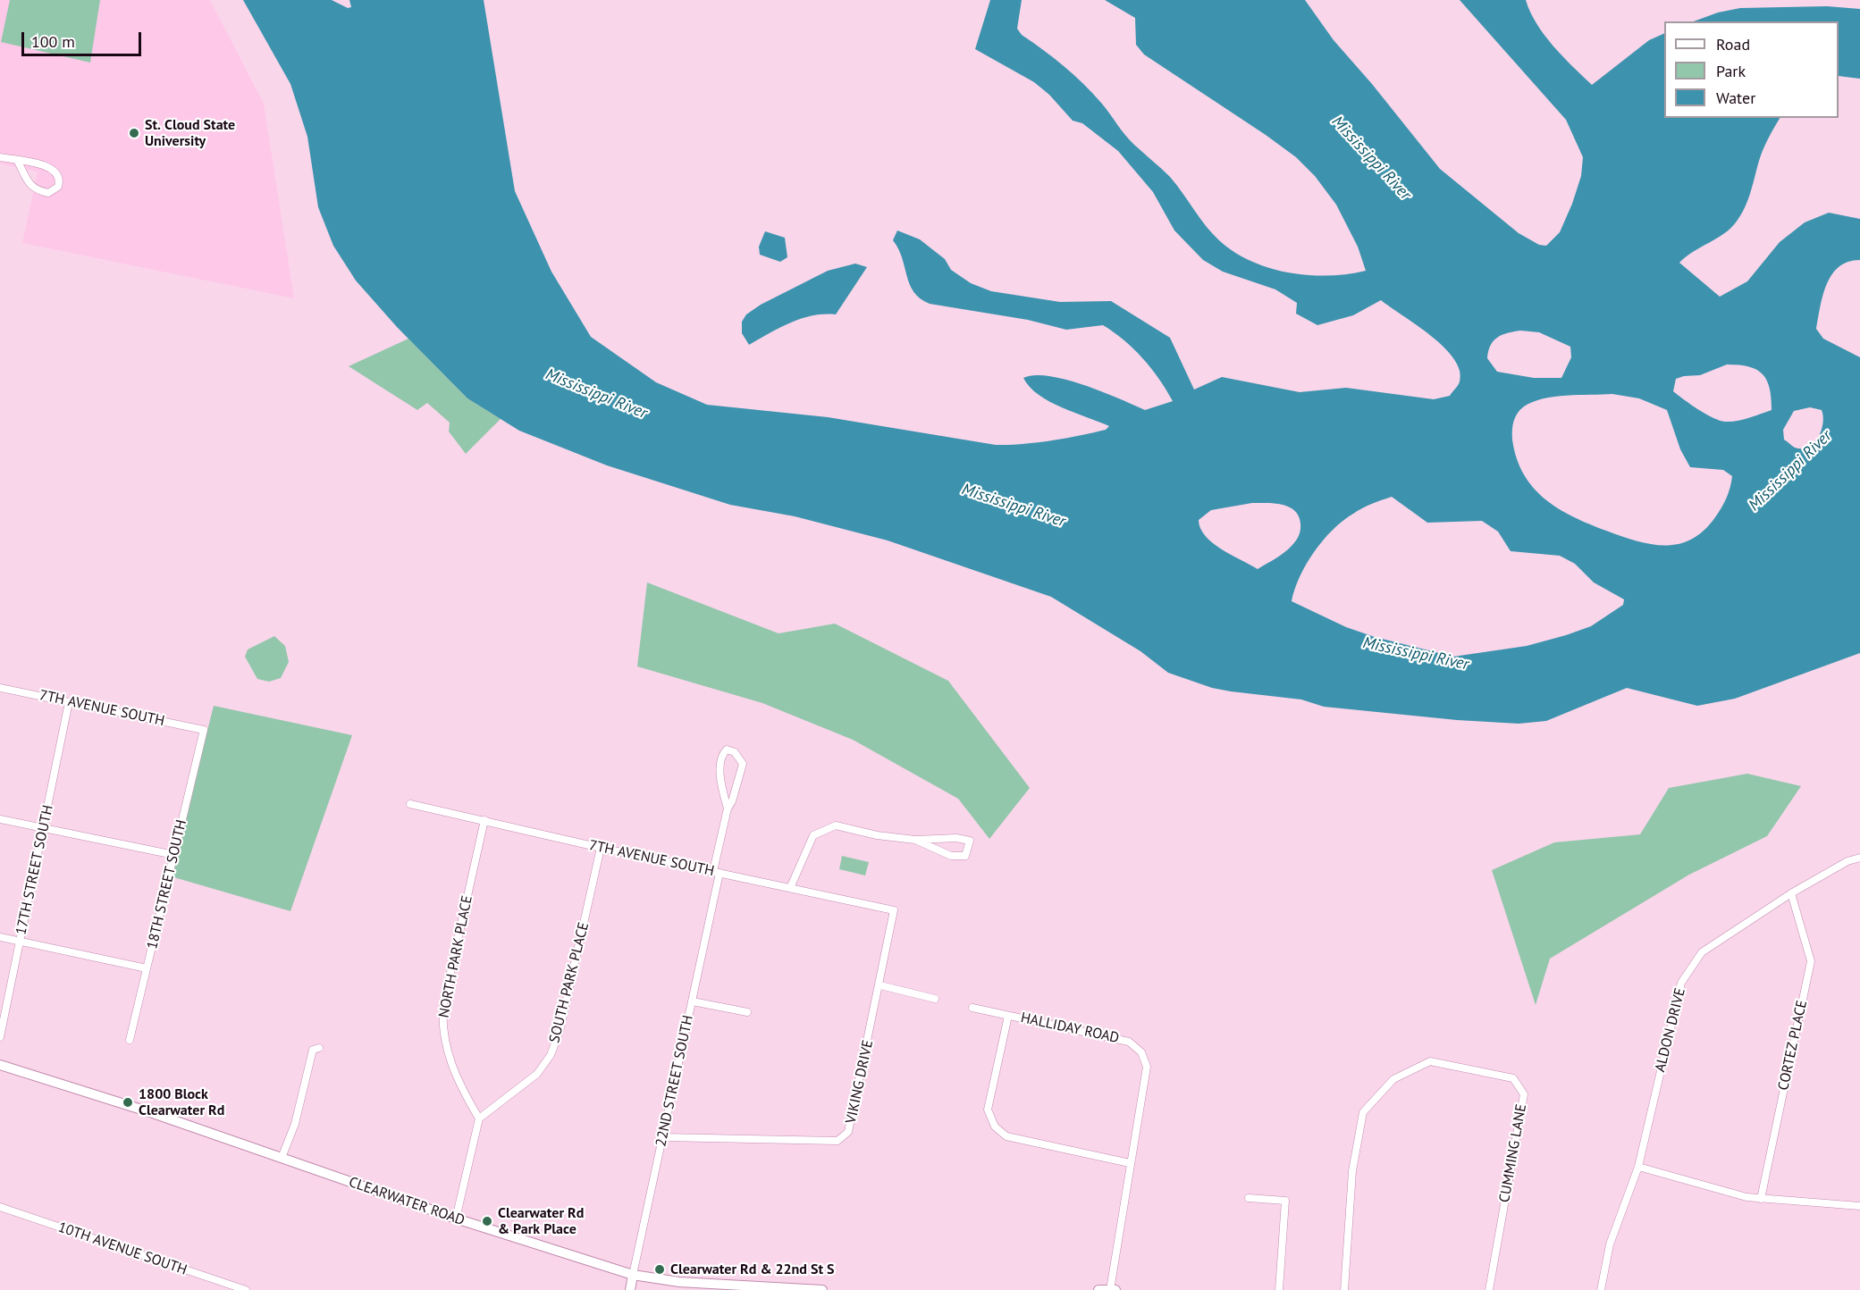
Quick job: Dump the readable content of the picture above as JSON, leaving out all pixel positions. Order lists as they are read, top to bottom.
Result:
{
  "streets": {
    "street": [
      "7TH AVENUE SOUTH",
      "17TH STREET SOUTH",
      "18TH STREET SOUTH",
      "NORTH PARK PLACE",
      "SOUTH PARK PLACE",
      "HALLIDAY ROAD",
      "ALDON DRIVE",
      "CORTEZ PLACE",
      "22ND STREET SOUTH",
      "VIKING DRIVE",
      "CUMMING LANE",
      "CLEARWATER ROAD",
      "10TH AVENUE SOUTH"
    ]
  },
  "crossings": [
    ["7TH AVENUE SOUTH", "17TH STREET SOUTH"],
    ["7TH AVENUE SOUTH", "18TH STREET SOUTH"],
    ["7TH AVENUE SOUTH", "NORTH PARK PLACE"],
    ["7TH AVENUE SOUTH", "SOUTH PARK PLACE"],
    ["7TH AVENUE SOUTH", "22ND STREET SOUTH"],
    ["7TH AVENUE SOUTH", "VIKING DRIVE"],
    ["NORTH PARK PLACE", "SOUTH PARK PLACE"],
    ["ALDON DRIVE", "CORTEZ PLACE"],
    ["22ND STREET SOUTH", "VIKING DRIVE"],
    ["22ND STREET SOUTH", "CLEARWATER ROAD"]
  ],
  "water": ["Mississippi River"],
  "places": [
    "St. Cloud State University",
    "1800 Block Clearwater Rd",
    "Clearwater Rd & Park Place",
    "Clearwater Rd & 22nd St S"
  ],
  "legend": ["Road", "Park", "Water"],
  "scale_bar": "100 m"
}
